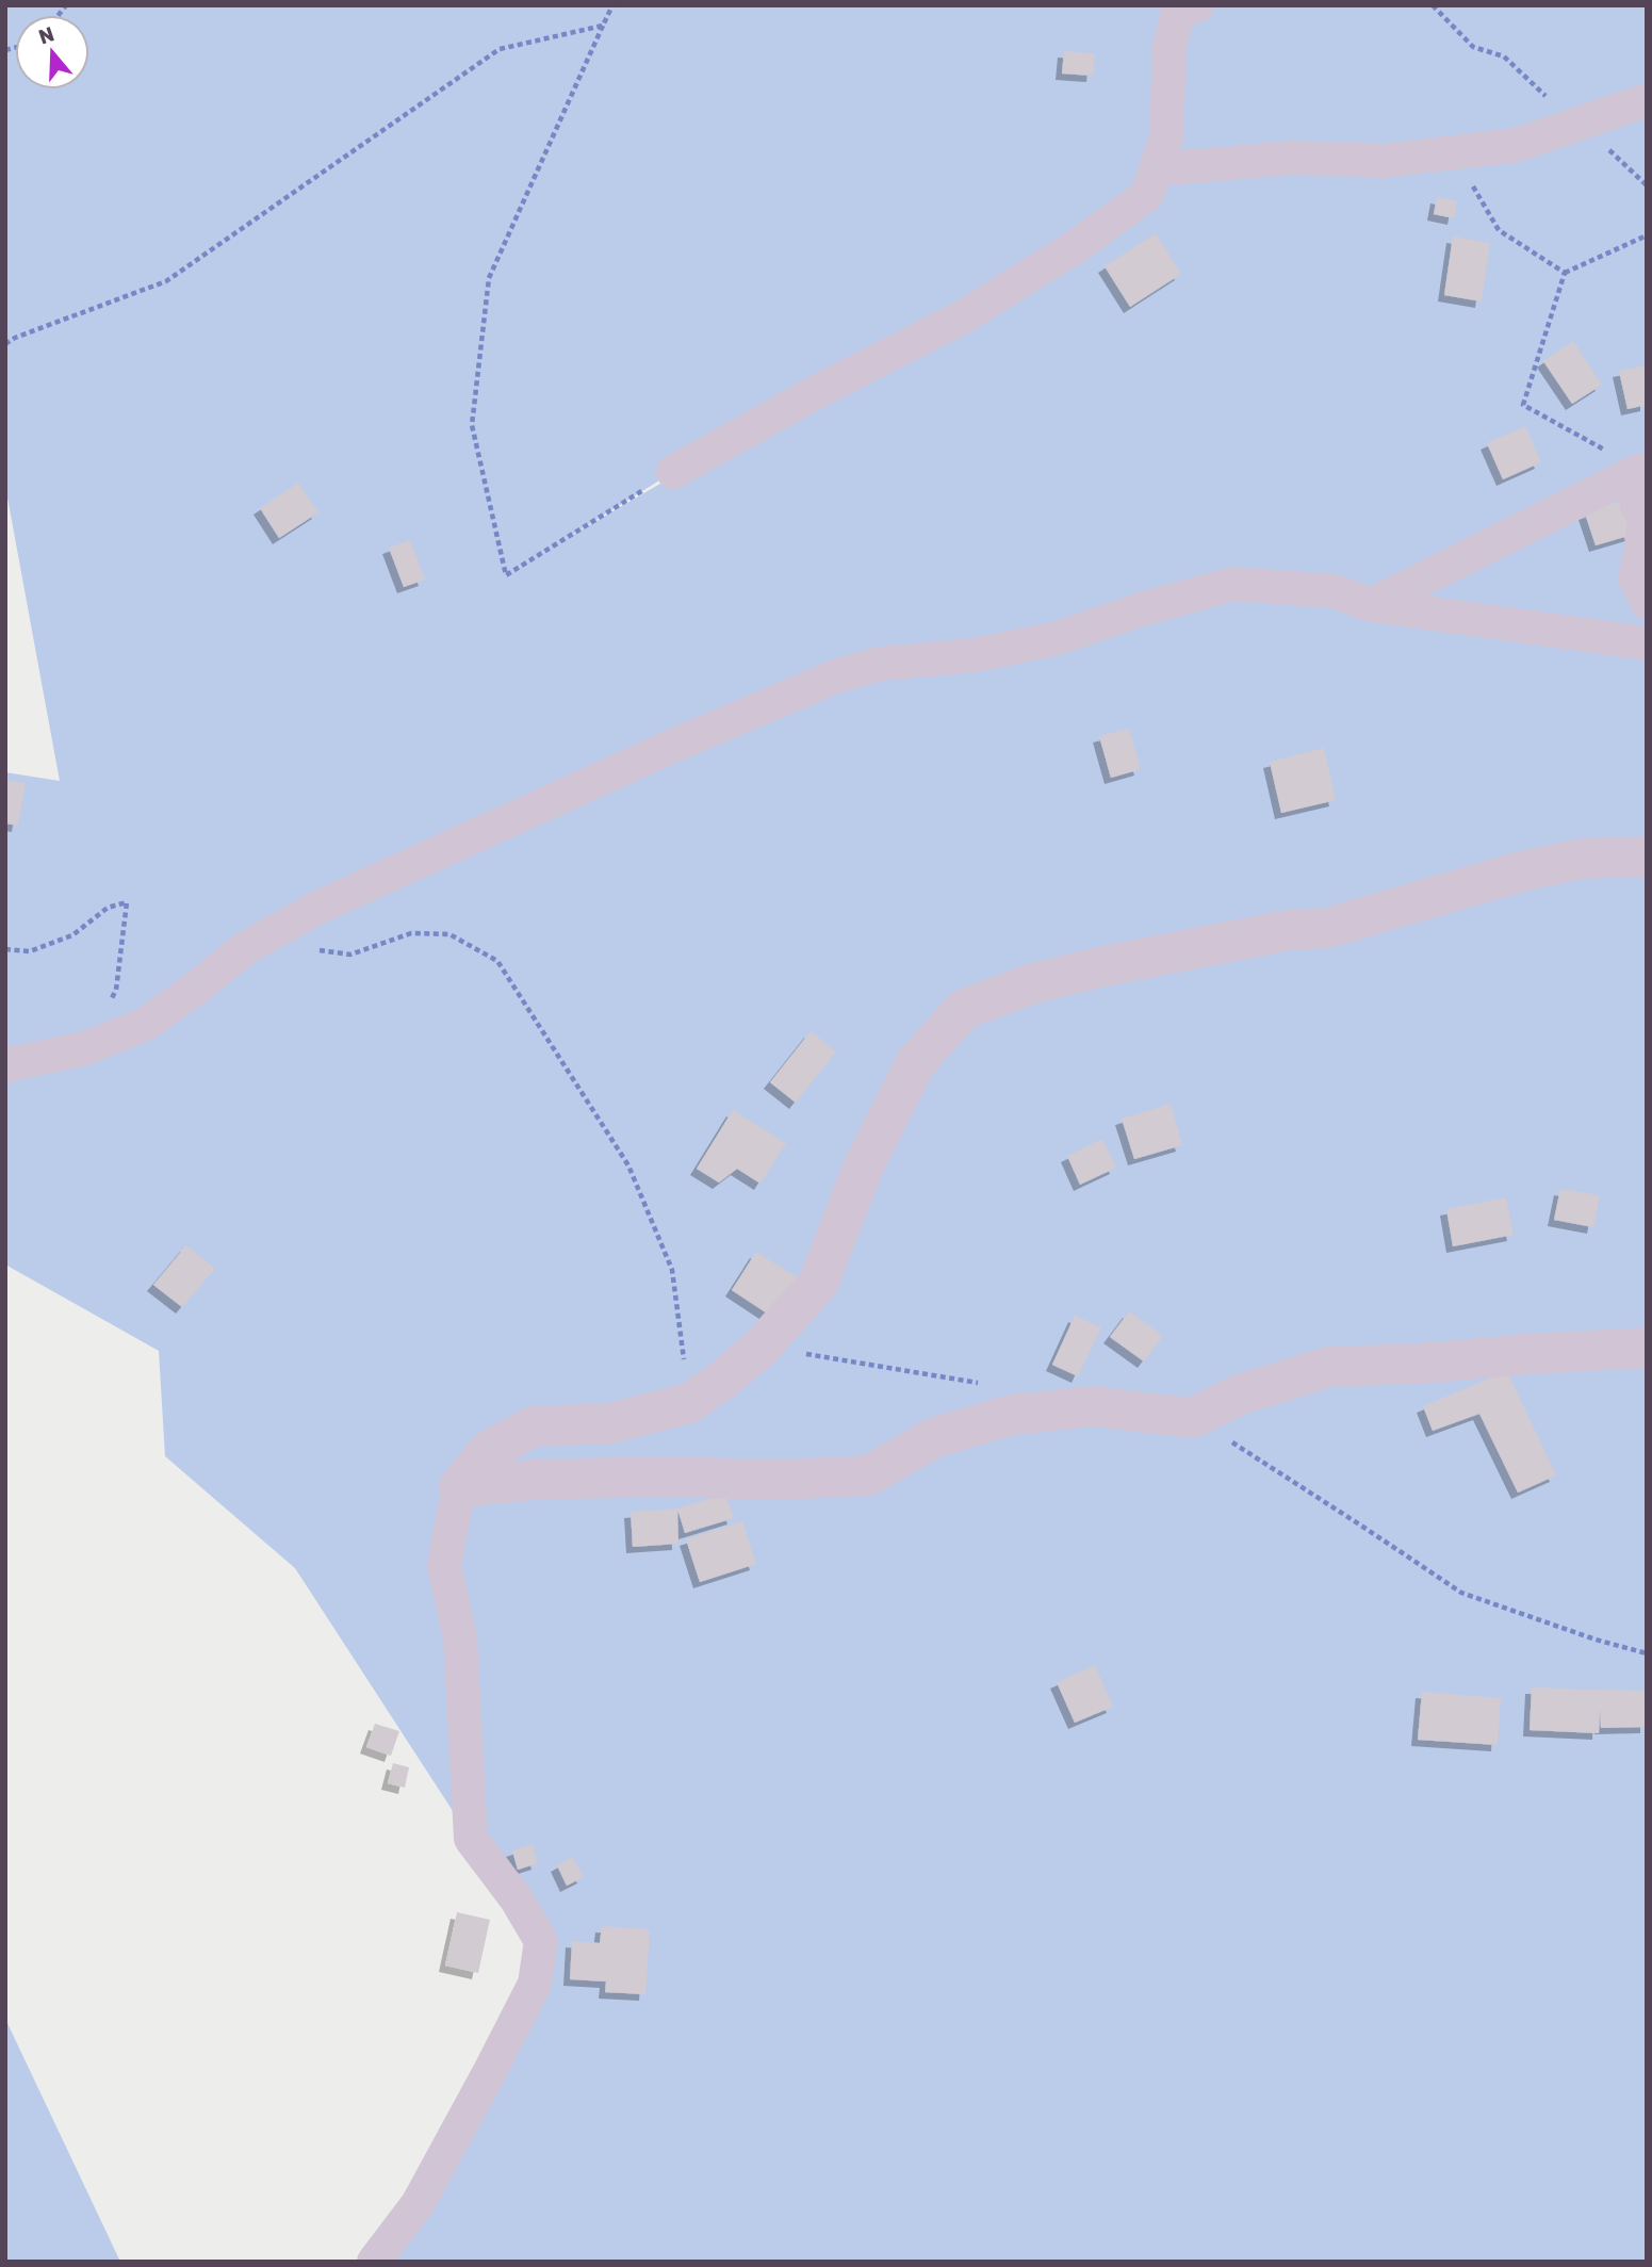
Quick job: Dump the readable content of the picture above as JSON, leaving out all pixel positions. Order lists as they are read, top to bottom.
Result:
{
  "north": "top"
}
